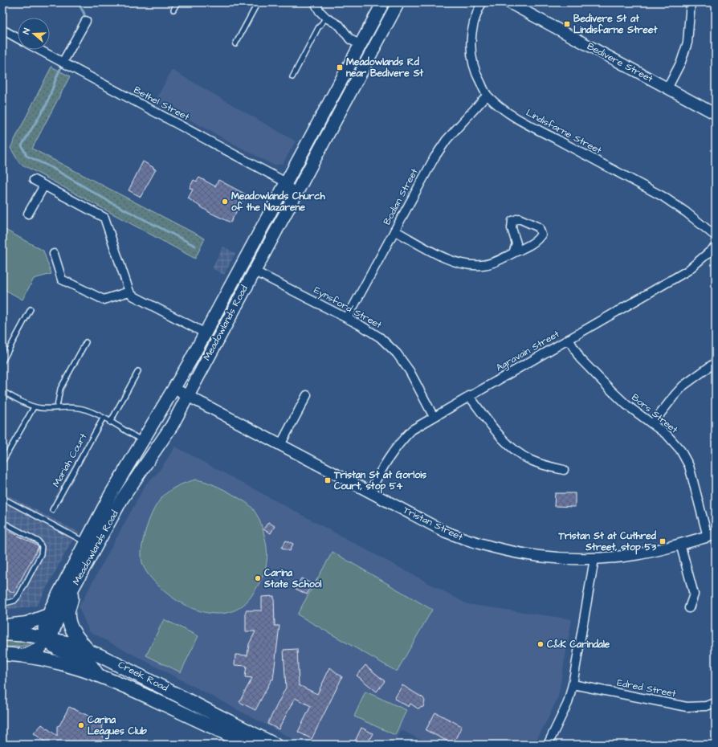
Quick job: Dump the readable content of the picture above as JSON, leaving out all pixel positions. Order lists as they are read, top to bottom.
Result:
{
  "streets": {
    "main road": ["Meadowlands Road", "Creek Road"],
    "street": [
      "Bedivere Street",
      "Bethel Street",
      "Lindisfarne Street",
      "Bodian Street",
      "Eynsford Street",
      "Agravain Street",
      "Bors Street",
      "Tristan Street",
      "Edred Street"
    ],
    "lane": ["Mariah Court"]
  },
  "crossings": [
    ["Bethel Street", "Meadowlands Road"],
    ["Lindisfarne Street", "Bodian Street"],
    ["Bodian Street", "Eynsford Street"],
    ["Eynsford Street", "Meadowlands Road"],
    ["Eynsford Street", "Agravain Street"],
    ["Meadowlands Road", "Tristan Street"],
    ["Meadowlands Road", "Creek Road"],
    ["Agravain Street", "Bors Street"],
    ["Agravain Street", "Tristan Street"],
    ["Bors Street", "Tristan Street"]
  ],
  "places": {
    "transit": [
      "Bedivere St at Lindisfarne Street",
      "Meadowlands Rd near Bedivere St",
      "Tristan St at Gorlois Court, stop 54",
      "Tristan St at Cuthred Street, stop 53"
    ],
    "other": [
      "Meadowlands Church of the Nazarene",
      "Carina State School",
      "C&K Carindale",
      "Carina Leagues Club"
    ]
  },
  "north": "left"
}
